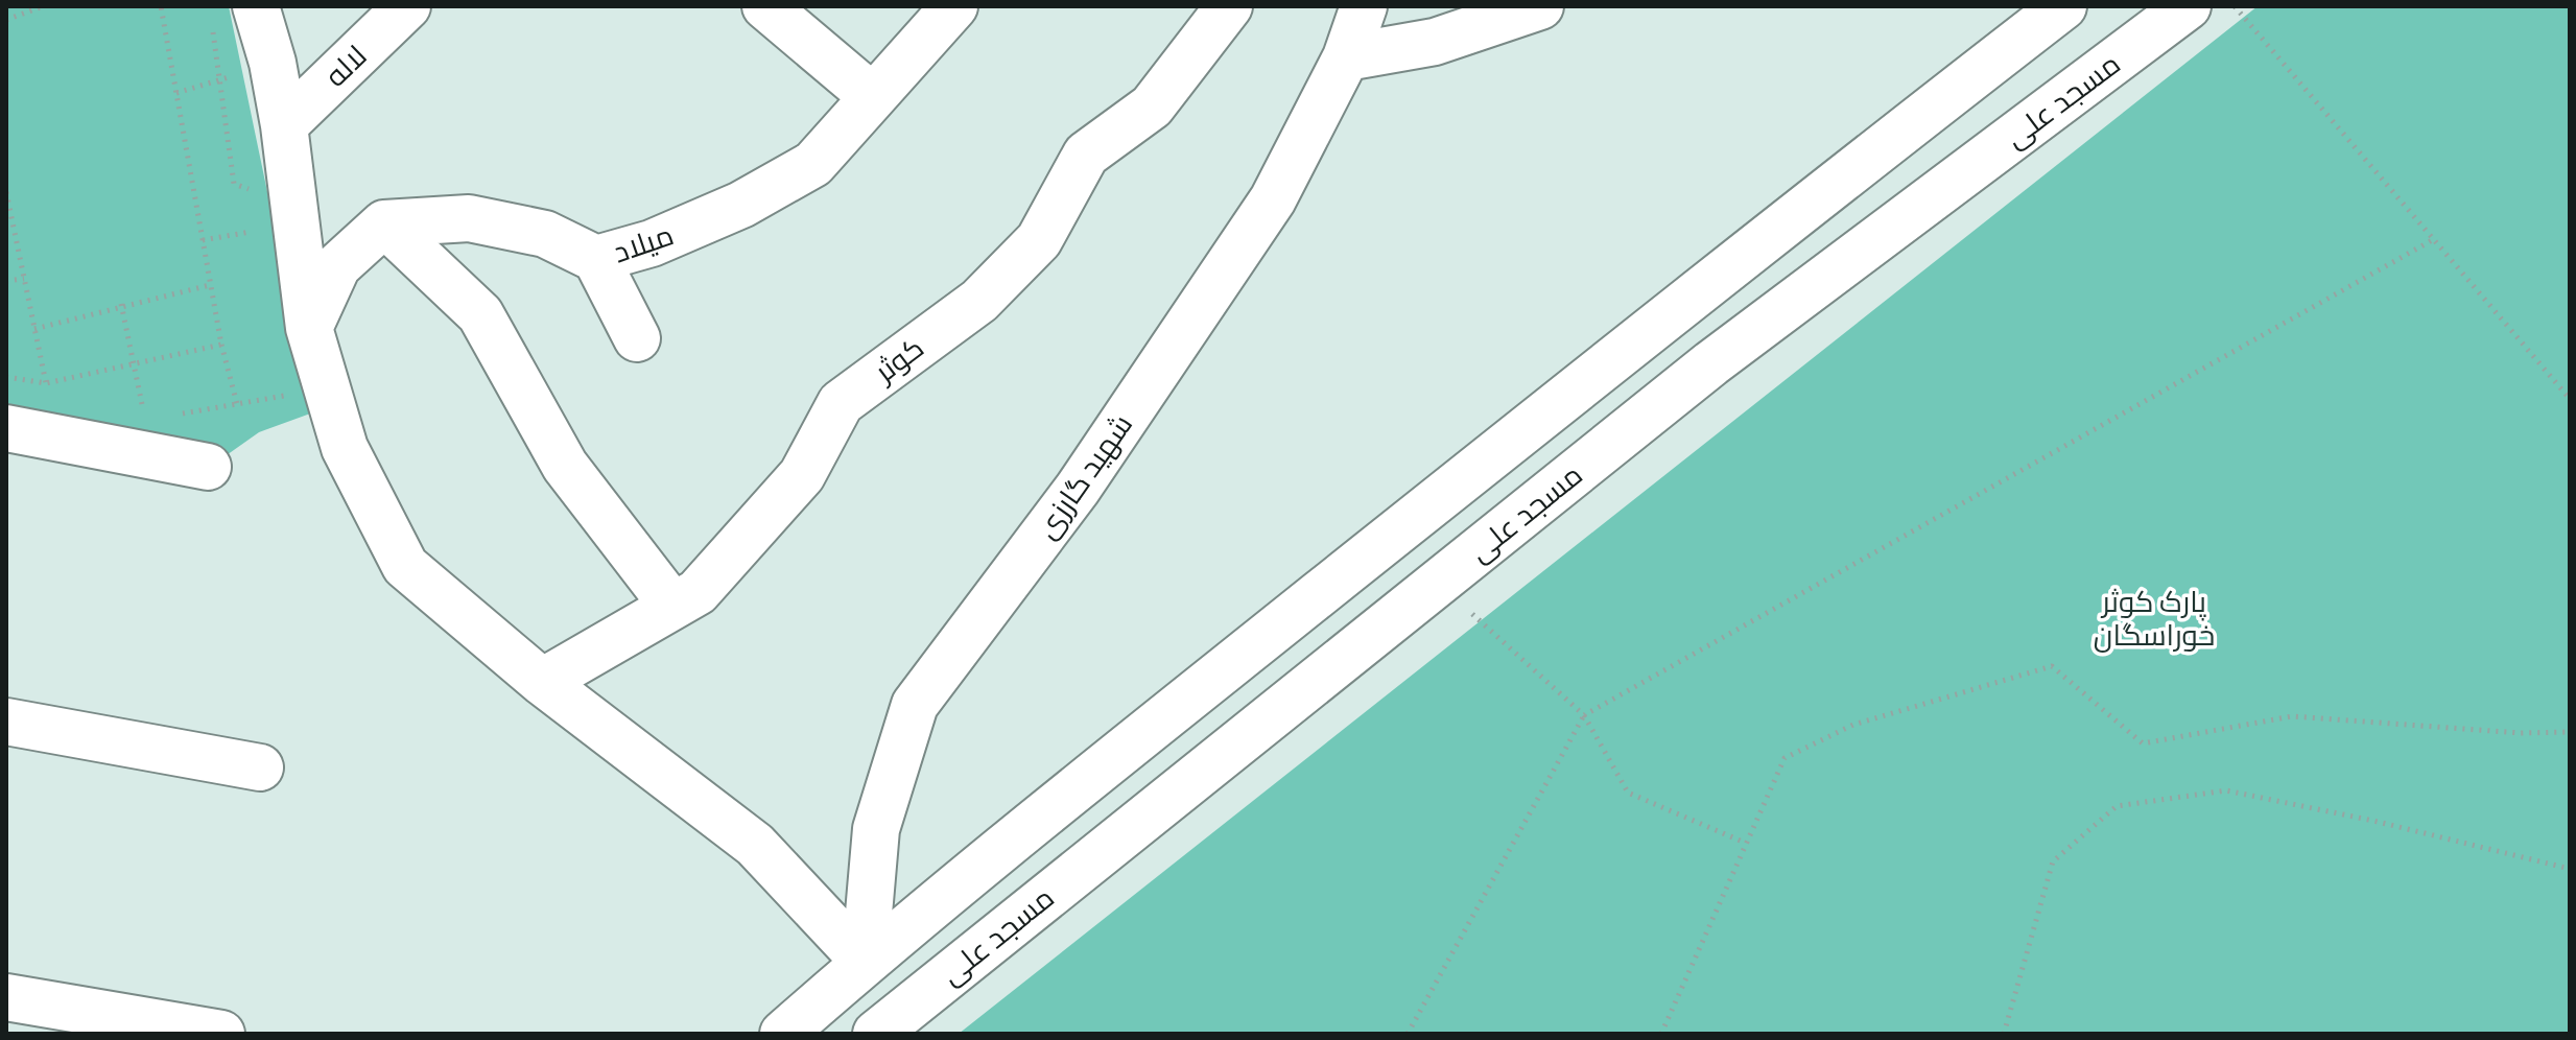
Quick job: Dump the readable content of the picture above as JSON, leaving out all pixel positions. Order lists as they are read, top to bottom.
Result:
{
  "streets": {
    "street": [
      "لاله",
      "مسجد علی",
      "میلاد",
      "کوثر",
      "شهید گارزی"
    ]
  },
  "parks": ["پارک کوثر خوراسگان"]
}
